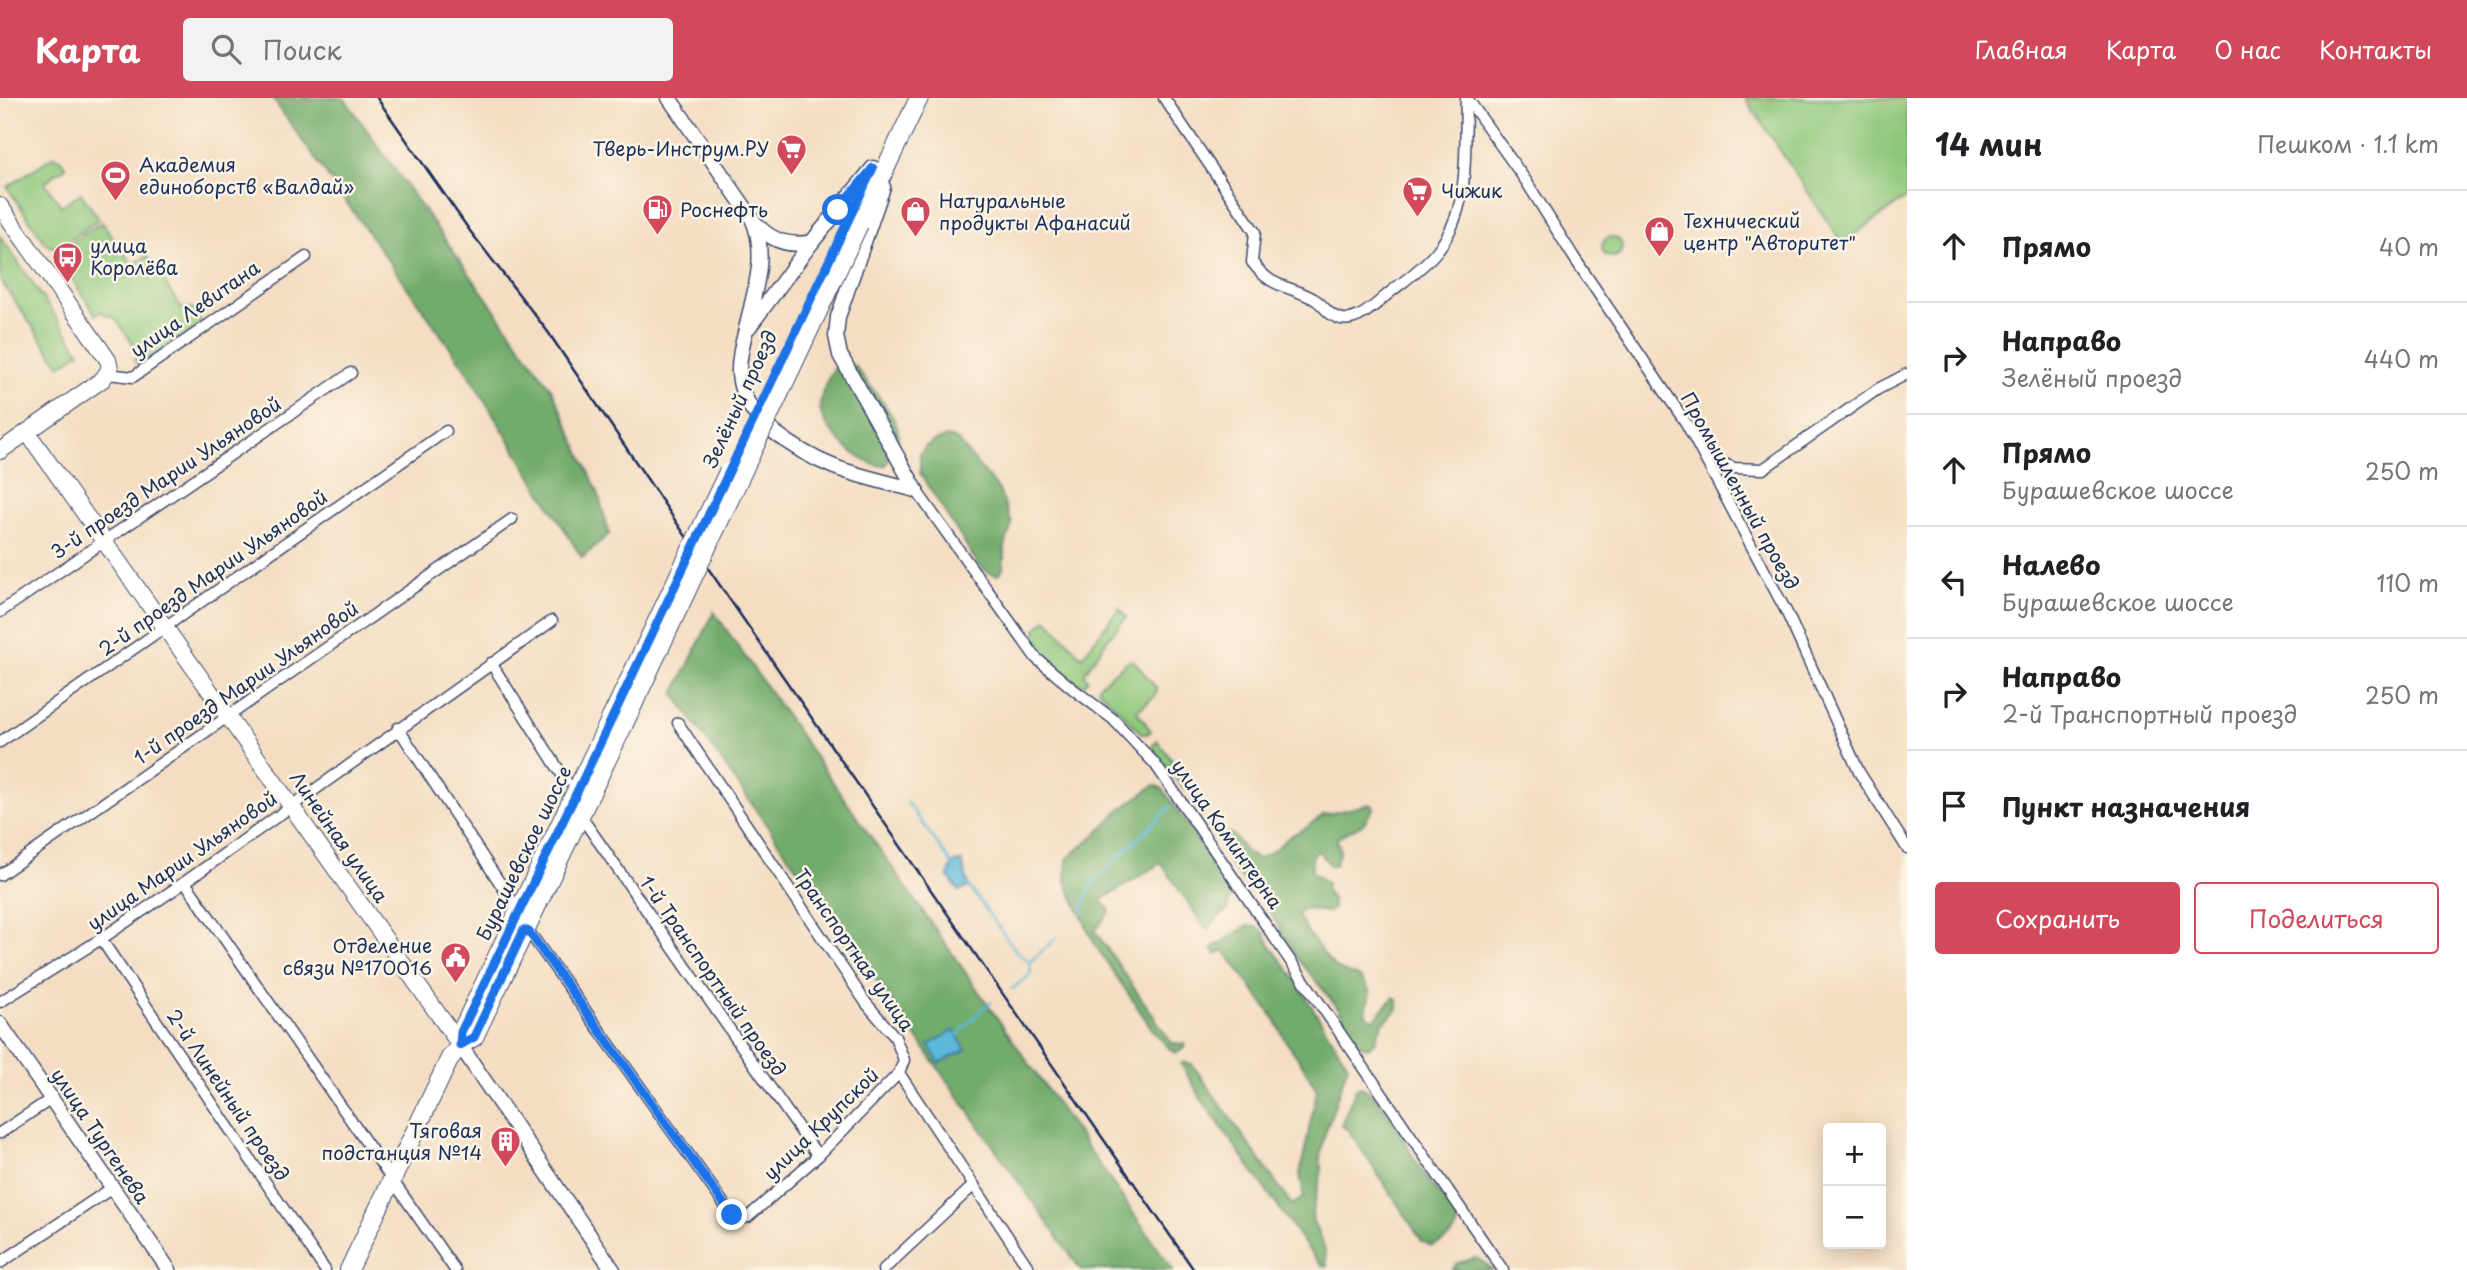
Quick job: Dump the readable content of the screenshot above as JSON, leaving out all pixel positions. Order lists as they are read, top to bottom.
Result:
{
  "streets": {
    "main road": ["Зелёный проезд", "Линейная улица", "Бурашевское шоссе"],
    "street": [
      "улица Левитана",
      "3-й проезд Марии Ульяновой",
      "Промышленный проезд",
      "2-й проезд Марии Ульяновой",
      "1-й проезд Марии Ульяновой",
      "улица Коминтерна",
      "улица Марии Ульяновой",
      "Транспортная улица",
      "1-й Транспортный проезд",
      "2-й Линейный проезд",
      "улица Крупской",
      "улица Тургенева"
    ]
  },
  "crossings": [
    ["Зелёный проезд", "Бурашевское шоссе"],
    ["3-й проезд Марии Ульяновой", "Линейная улица"],
    ["2-й проезд Марии Ульяновой", "Линейная улица"],
    ["1-й проезд Марии Ульяновой", "Линейная улица"],
    ["Линейная улица", "Бурашевское шоссе"],
    ["Линейная улица", "улица Марии Ульяновой"],
    ["Бурашевское шоссе", "1-й Транспортный проезд"],
    ["Бурашевское шоссе", "улица Крупской"],
    ["улица Марии Ульяновой", "2-й Линейный проезд"],
    ["Транспортная улица", "улица Крупской"],
    ["1-й Транспортный проезд", "улица Крупской"]
  ],
  "places": {
    "supermarket": ["Тверь-Инструм.РУ", "Чижик"],
    "sports": ["Академия единоборств «Валдай»"],
    "fuel station": ["Роснефть"],
    "shop": ["Натуральные продукты Афанасий", "Технический центр \"Авторитет\""],
    "bus stop": ["улица Королёва"],
    "public building": ["Отделение связи №170016"],
    "building": ["Тяговая подстанция №14"]
  },
  "page": {
    "header": "Карта",
    "search": "Поиск",
    "nav": [
      "Главная",
      "Карта",
      "О нас",
      "Контакты"
    ],
    "heading": ["14 мин", "Пешком · 1.1 km"],
    "list": [
      ["Прямо", "40 m"],
      ["Направо", "Зелёный проезд", "440 m"],
      ["Прямо", "Бурашевское шоссе", "250 m"],
      ["Налево", "Бурашевское шоссе", "110 m"],
      ["Направо", "2-й Транспортный проезд", "250 m"],
      "Пункт назначения"
    ],
    "buttons": ["Сохранить", "Поделиться"],
    "map_buttons": ["+", "−"]
  }
}
